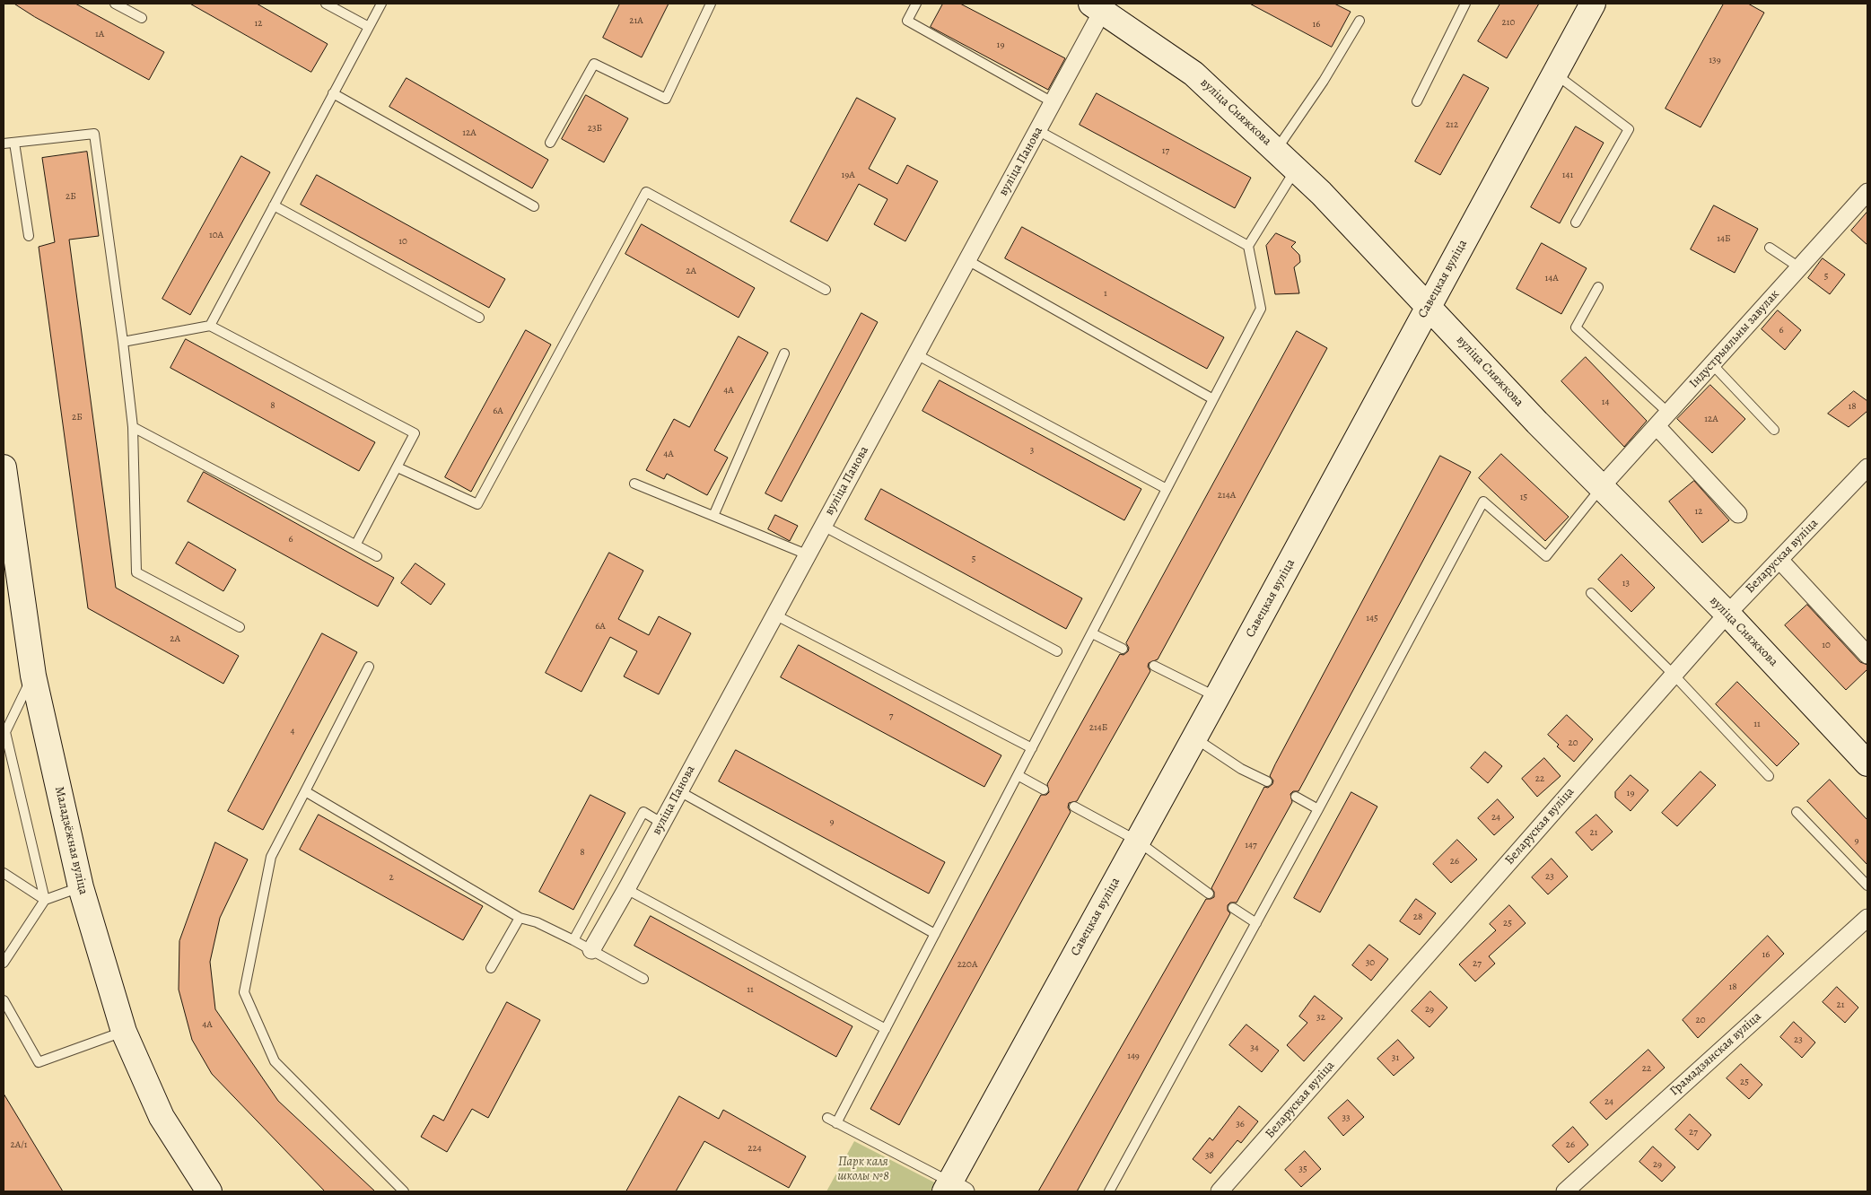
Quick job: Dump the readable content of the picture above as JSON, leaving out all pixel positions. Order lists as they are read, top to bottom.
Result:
{
  "streets": {
    "street": [
      "вуліца Сняжкова",
      "вуліца Панова",
      "Савецкая вуліца",
      "Індустрыяльны завулак",
      "Беларуская вуліца",
      "Маладзёжная вуліца",
      "Грамадзянская вуліца"
    ]
  },
  "crossings": [
    ["вуліца Сняжкова", "вуліца Панова"],
    ["вуліца Сняжкова", "Савецкая вуліца"],
    ["вуліца Сняжкова", "Індустрыяльны завулак"],
    ["вуліца Сняжкова", "Беларуская вуліца"]
  ],
  "parks": ["Парк каля школы №8"],
  "house_numbers": [
    "21А",
    "210",
    "12",
    "16",
    "1А",
    "19",
    "139",
    "212",
    "23Б",
    "12А",
    "17",
    "19А",
    "141",
    "2Б",
    "10А",
    "14Б",
    "10",
    "2А",
    "5",
    "14А",
    "1",
    "6",
    "4А",
    "14",
    "8",
    "18",
    "6А",
    "2Б",
    "12А",
    "3",
    "4А",
    "214А",
    "15",
    "12",
    "6",
    "5",
    "13",
    "145",
    "6А",
    "2А",
    "10",
    "7",
    "11",
    "214Б",
    "4",
    "20",
    "22",
    "19",
    "24",
    "9",
    "21",
    "9",
    "147",
    "8",
    "26",
    "23",
    "2",
    "28",
    "25",
    "16",
    "30",
    "27",
    "220А",
    "18",
    "11",
    "21",
    "29",
    "32",
    "20",
    "4А",
    "23",
    "34",
    "149",
    "31",
    "22",
    "25",
    "24",
    "33",
    "36",
    "27",
    "2А/1",
    "26",
    "224",
    "38",
    "29",
    "35"
  ]
}
